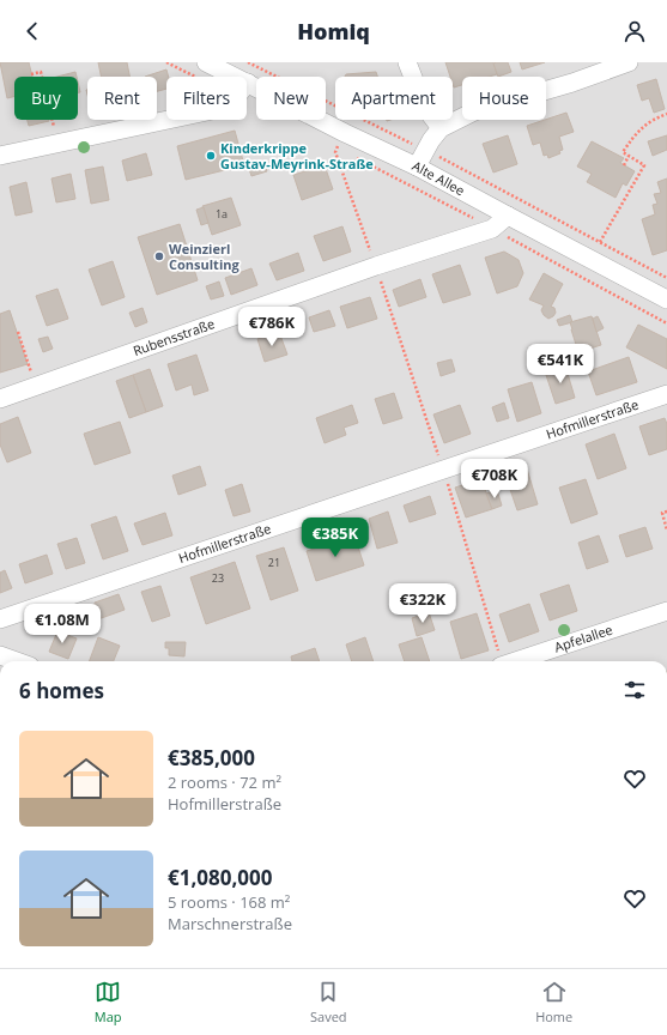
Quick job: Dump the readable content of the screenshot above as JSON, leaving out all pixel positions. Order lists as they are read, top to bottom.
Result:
{
  "streets": {
    "street": [
      "Alte Allee",
      "Rubensstraße",
      "Hofmillerstraße",
      "Apfelallee"
    ]
  },
  "crossings": [
    ["Alte Allee", "Rubensstraße"]
  ],
  "places": ["Kinderkrippe Gustav-Meyrink-Straße", "Weinzierl Consulting"],
  "house_numbers": ["1a", "21", "23"],
  "page": {
    "header": "Homiq",
    "chip": [
      "Buy",
      "Rent",
      "Filters",
      "New",
      "Apartment",
      "House"
    ],
    "price": [
      "€786K",
      "€541K",
      "€708K",
      "€385K",
      "€322K",
      "€1.08M"
    ],
    "heading": "6 homes",
    "list": [
      {
        "name": "€385,000",
        "note": "2 rooms · 72 m² · Hofmillerstraße"
      },
      {
        "name": "€1,080,000",
        "note": "5 rooms · 168 m² · Marschnerstraße"
      }
    ],
    "tabs": ["Map", "Saved", "Home"]
  }
}
